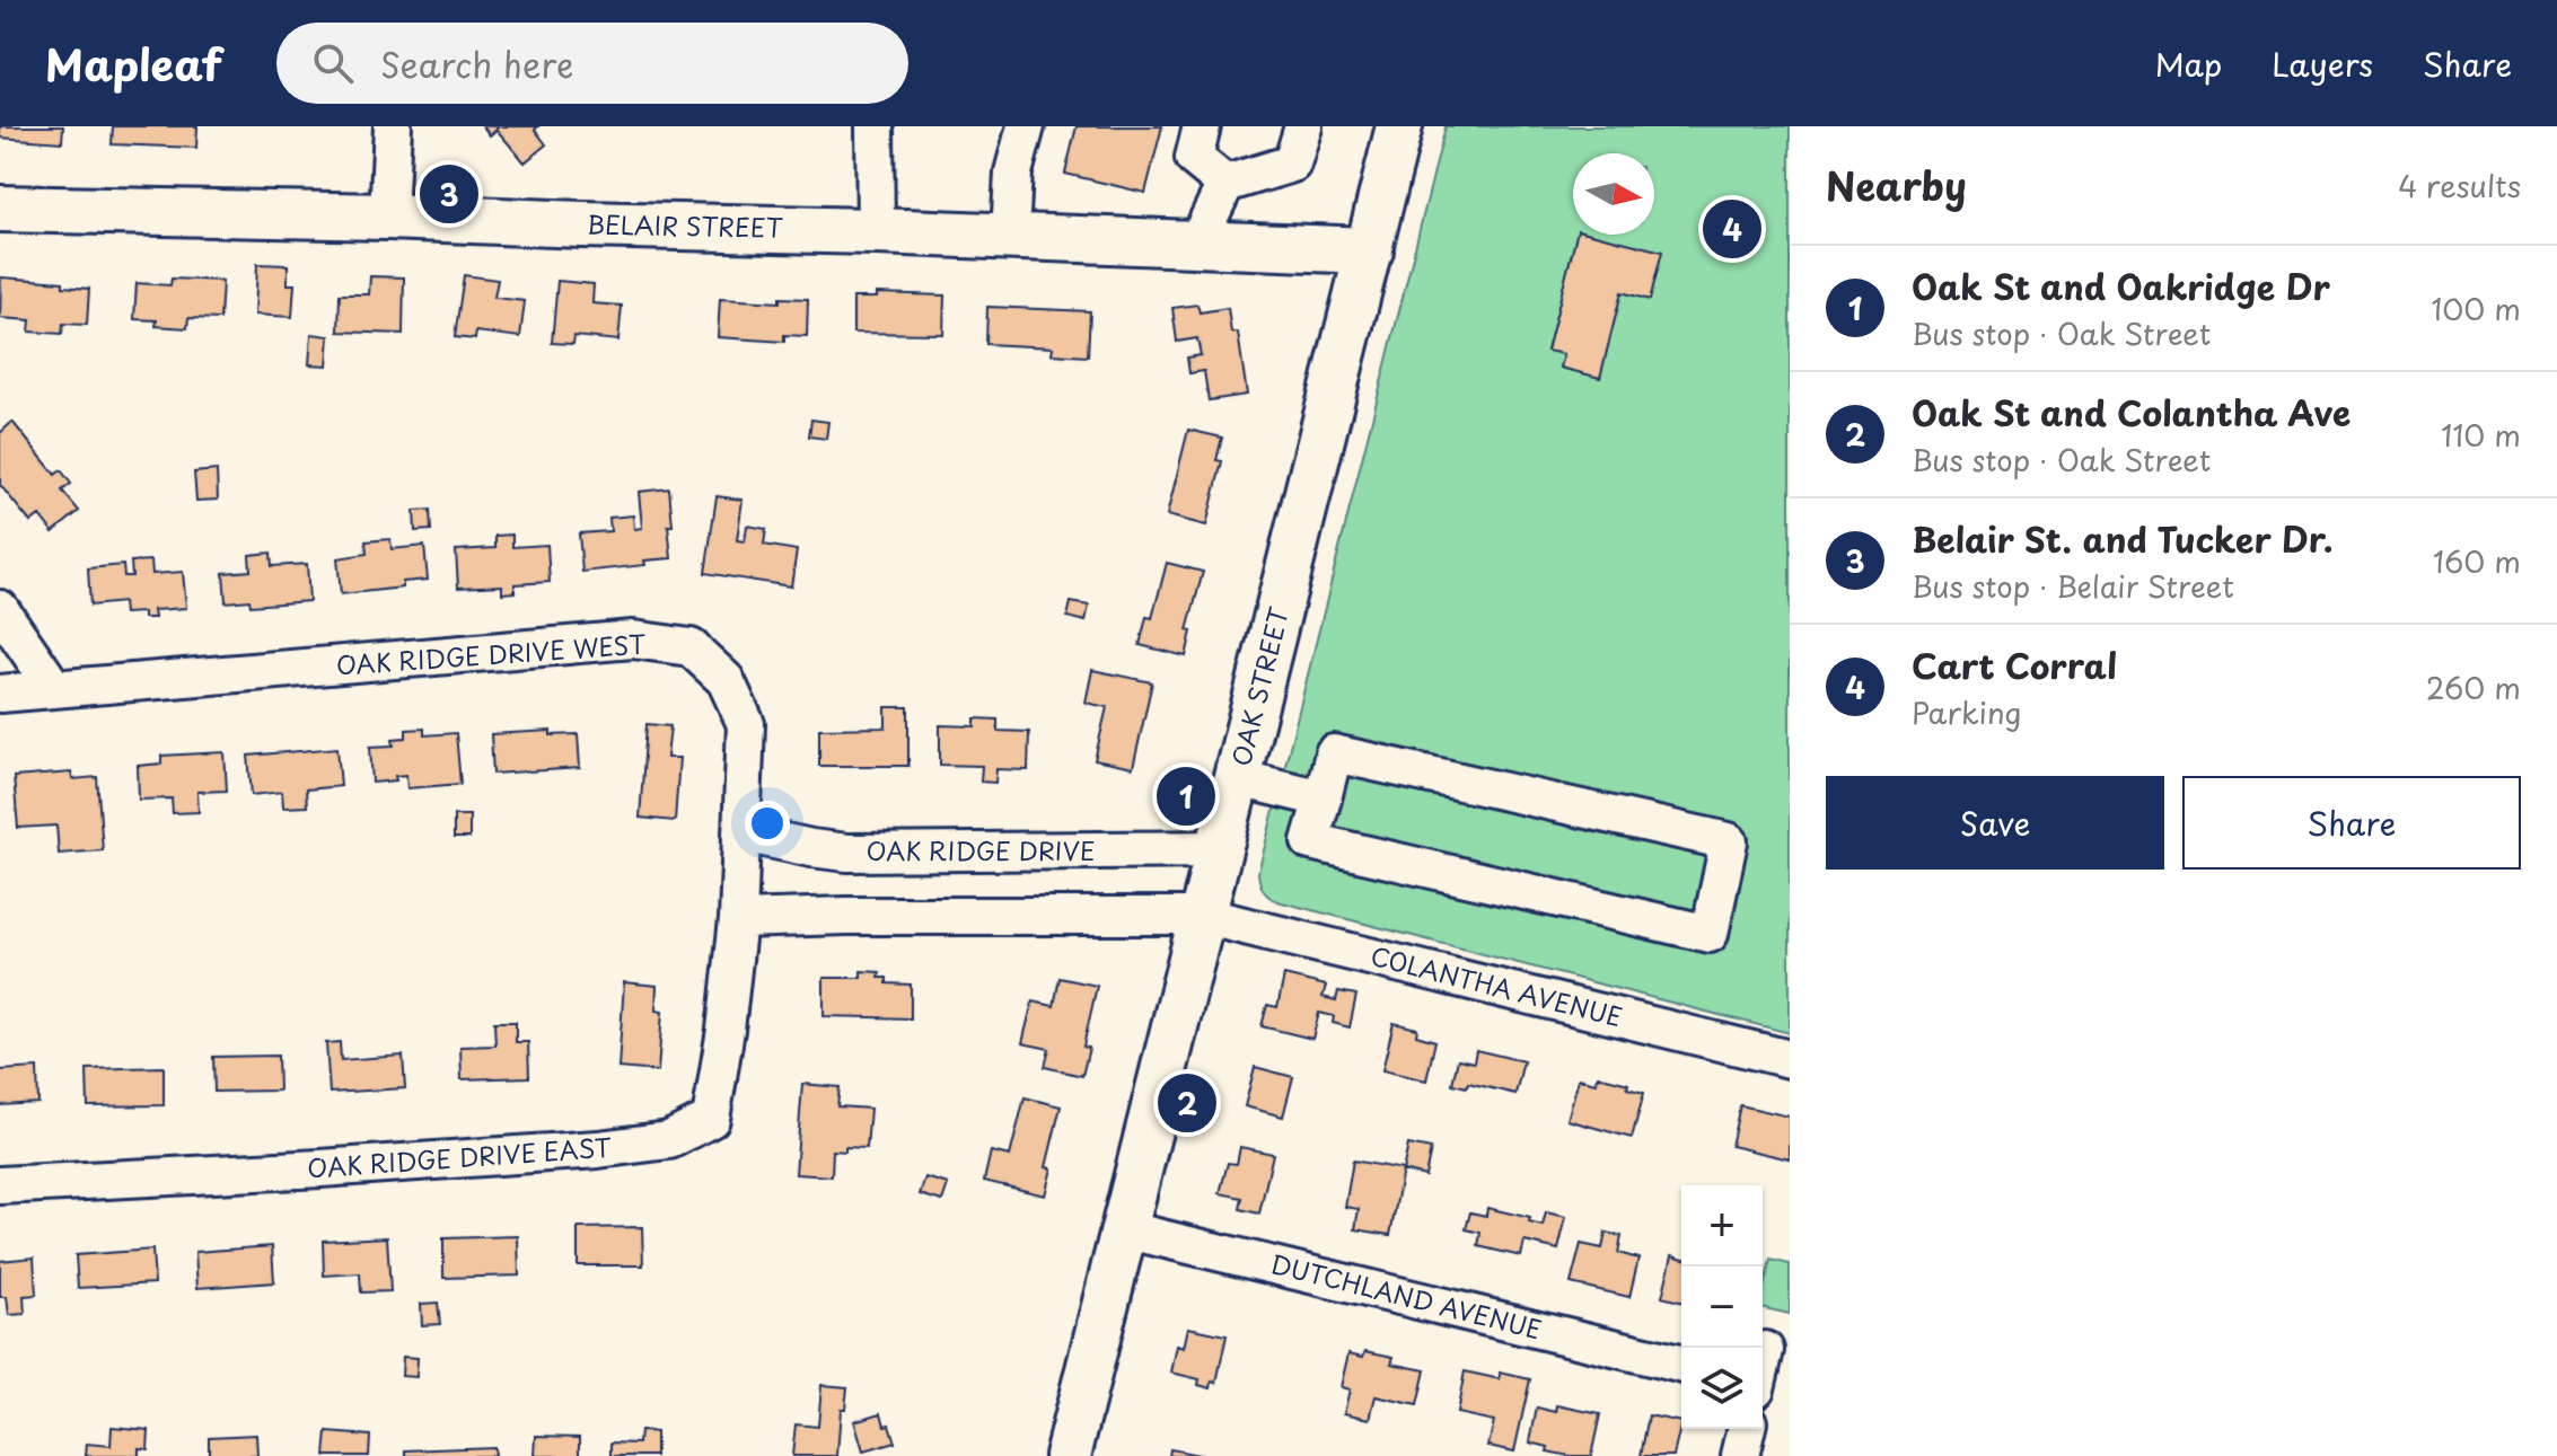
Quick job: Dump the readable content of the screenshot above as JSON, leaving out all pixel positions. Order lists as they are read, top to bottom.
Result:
{
  "streets": {
    "main road": ["BELAIR STREET", "OAK STREET"],
    "street": [
      "OAK RIDGE DRIVE WEST",
      "OAK RIDGE DRIVE",
      "COLANTHA AVENUE",
      "OAK RIDGE DRIVE EAST",
      "DUTCHLAND AVENUE"
    ]
  },
  "crossings": [
    ["BELAIR STREET", "OAK STREET"],
    ["OAK RIDGE DRIVE WEST", "OAK RIDGE DRIVE"],
    ["OAK RIDGE DRIVE WEST", "OAK RIDGE DRIVE EAST"],
    ["OAK STREET", "OAK RIDGE DRIVE"],
    ["OAK STREET", "COLANTHA AVENUE"],
    ["OAK STREET", "DUTCHLAND AVENUE"]
  ],
  "north": "right",
  "page": {
    "header": "Mapleaf",
    "search": "Search here",
    "nav": ["Map", "Layers", "Share"],
    "heading": ["Nearby", "4 results"],
    "pins": [
      "3",
      "4",
      "1",
      "2"
    ],
    "list": [
      {
        "mark": "1",
        "name": "Oak St and Oakridge Dr",
        "note": "Bus stop · Oak Street",
        "value": "100 m"
      },
      {
        "mark": "2",
        "name": "Oak St and Colantha Ave",
        "note": "Bus stop · Oak Street",
        "value": "110 m"
      },
      {
        "mark": "3",
        "name": "Belair St. and Tucker Dr.",
        "note": "Bus stop · Belair Street",
        "value": "160 m"
      },
      {
        "mark": "4",
        "name": "Cart Corral",
        "note": "Parking",
        "value": "260 m"
      }
    ],
    "buttons": ["Save", "Share"],
    "map_buttons": ["+", "−"]
  }
}
